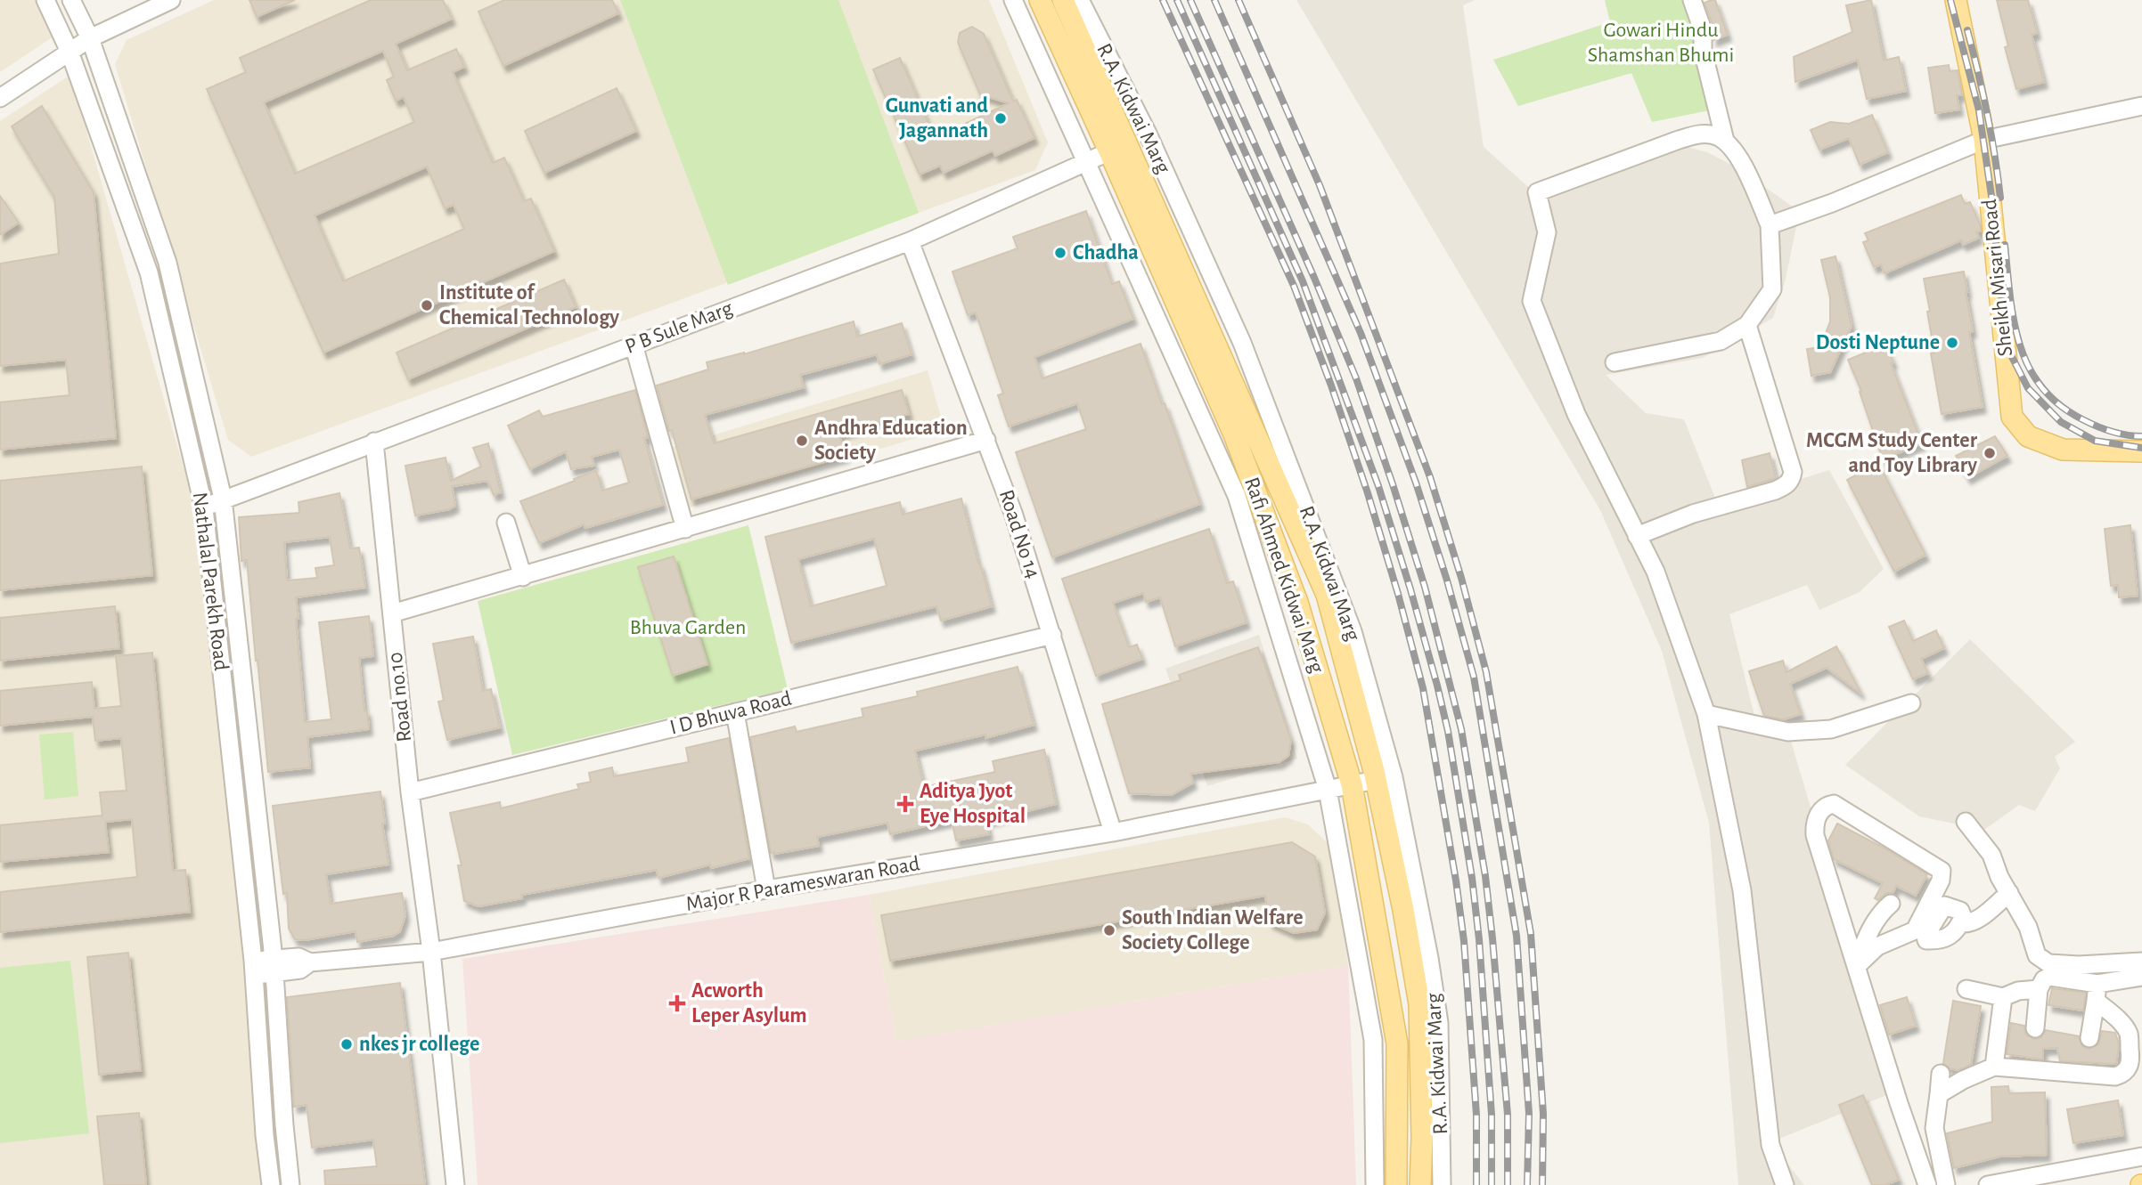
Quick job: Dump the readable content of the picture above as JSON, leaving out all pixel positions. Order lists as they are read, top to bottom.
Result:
{
  "streets": {
    "main road": ["Sheikh Misari Road", "Rafi Ahmed Kidwai Marg"],
    "street": [
      "R.A. Kidwai Marg",
      "P B Sule Marg",
      "Road No 14",
      "Nathalal Parekh Road",
      "Road no.10",
      "I D Bhuva Road",
      "Major R Parameswaran Road"
    ]
  },
  "crossings": [
    ["R.A. Kidwai Marg", "P B Sule Marg"],
    ["R.A. Kidwai Marg", "Major R Parameswaran Road"],
    ["P B Sule Marg", "Road No 14"],
    ["P B Sule Marg", "Rafi Ahmed Kidwai Marg"],
    ["P B Sule Marg", "Nathalal Parekh Road"],
    ["P B Sule Marg", "Road no.10"],
    ["Road No 14", "I D Bhuva Road"],
    ["Road No 14", "Major R Parameswaran Road"],
    ["Rafi Ahmed Kidwai Marg", "Major R Parameswaran Road"],
    ["Nathalal Parekh Road", "Major R Parameswaran Road"],
    ["Road no.10", "I D Bhuva Road"],
    ["Road no.10", "Major R Parameswaran Road"]
  ],
  "parks": ["Gowari Hindu Shamshan Bhumi", "Bhuva Garden"],
  "places": {
    "other": [
      "Gunvati and Jagannath",
      "Chadha",
      "Institute of Chemical Technology",
      "Dosti Neptune",
      "Andhra Education Society",
      "MCGM Study Center and Toy Library",
      "South Indian Welfare Society College",
      "nkes jr college"
    ],
    "health": ["Aditya Jyot Eye Hospital", "Acworth Leper Asylum"]
  }
}
